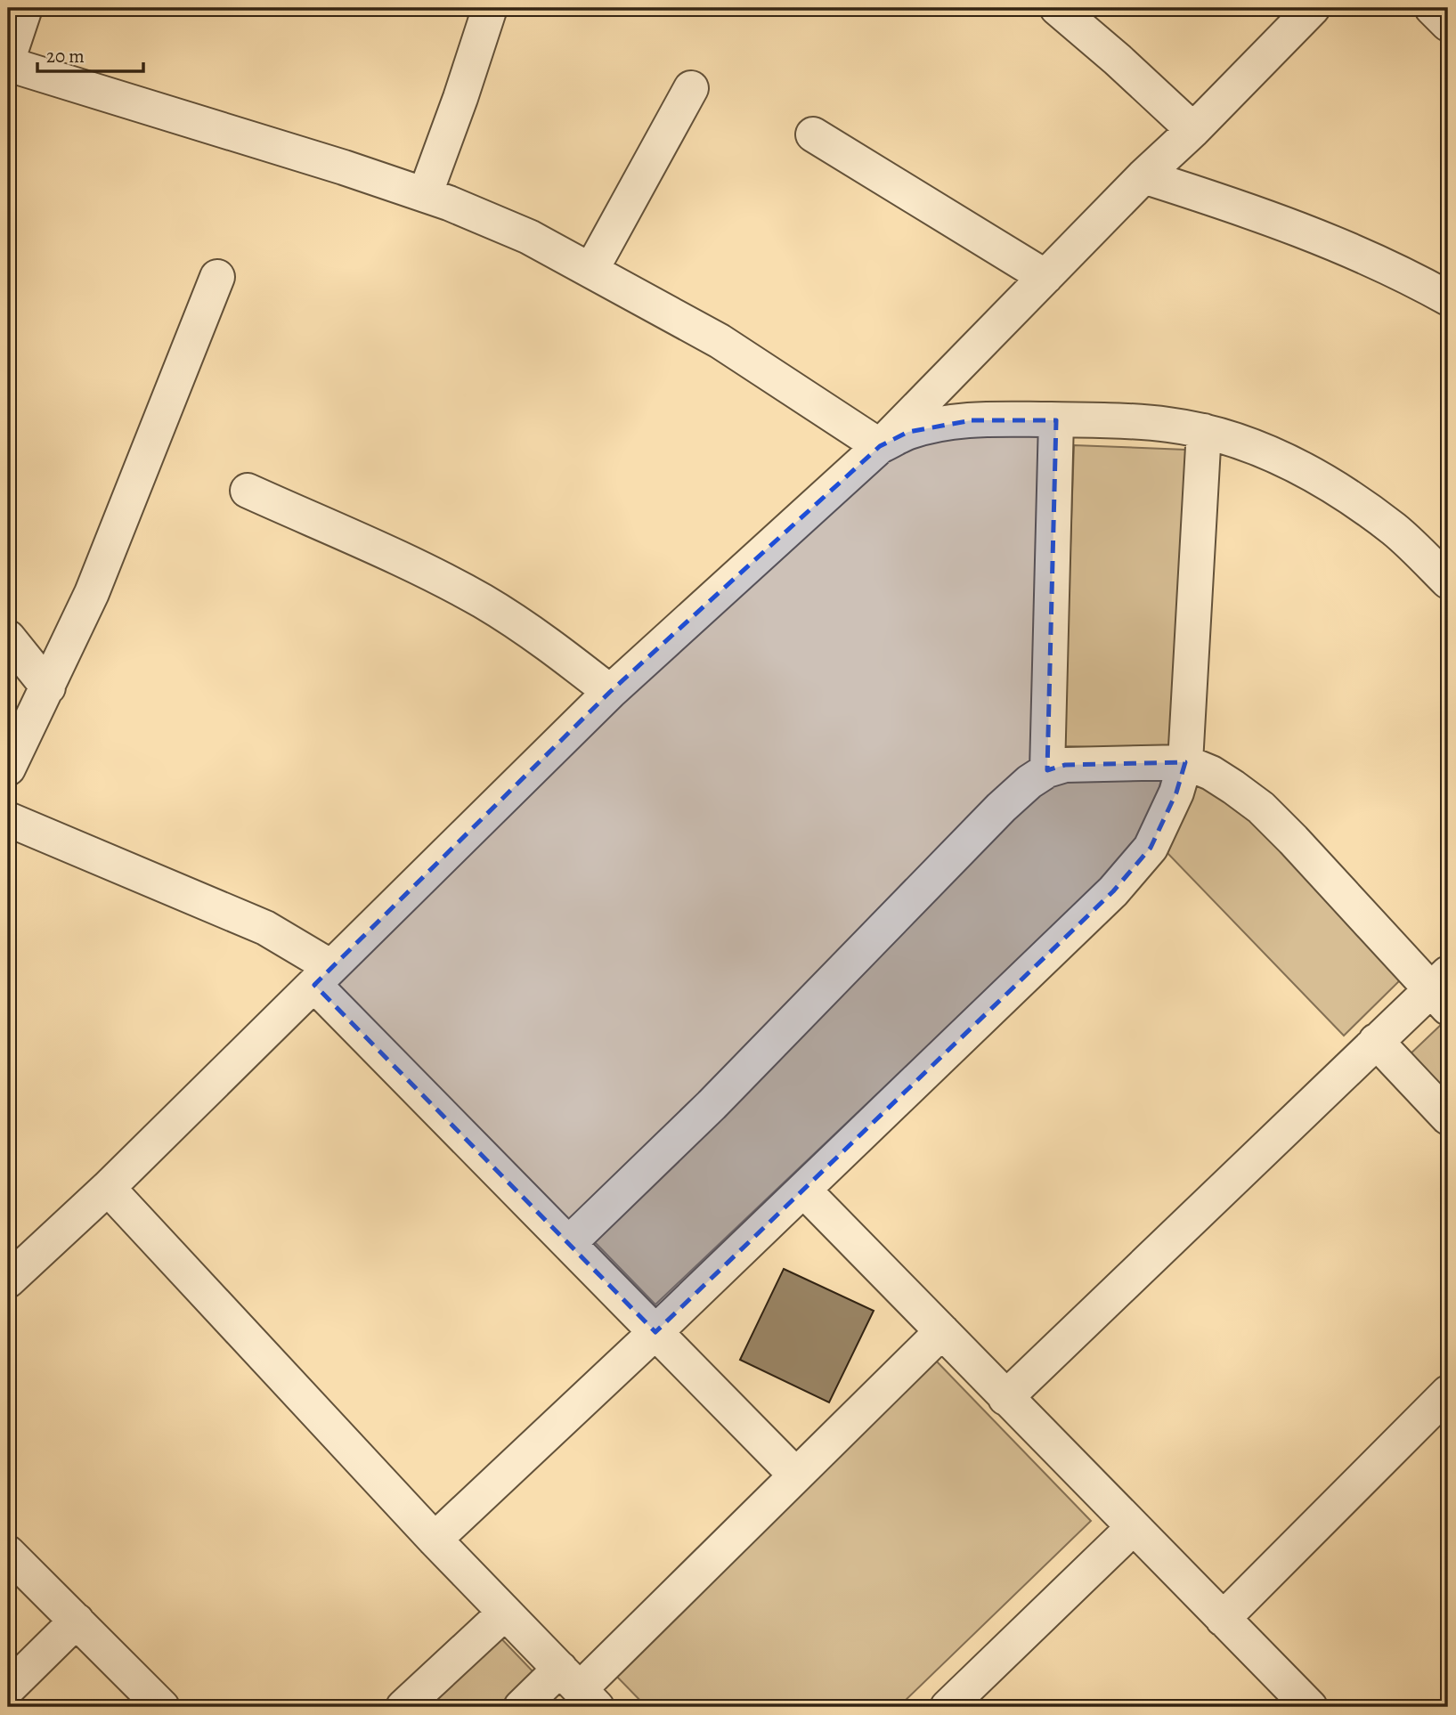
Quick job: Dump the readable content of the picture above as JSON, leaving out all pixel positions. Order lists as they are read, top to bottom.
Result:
{
  "scale_bar": "20 m"
}
